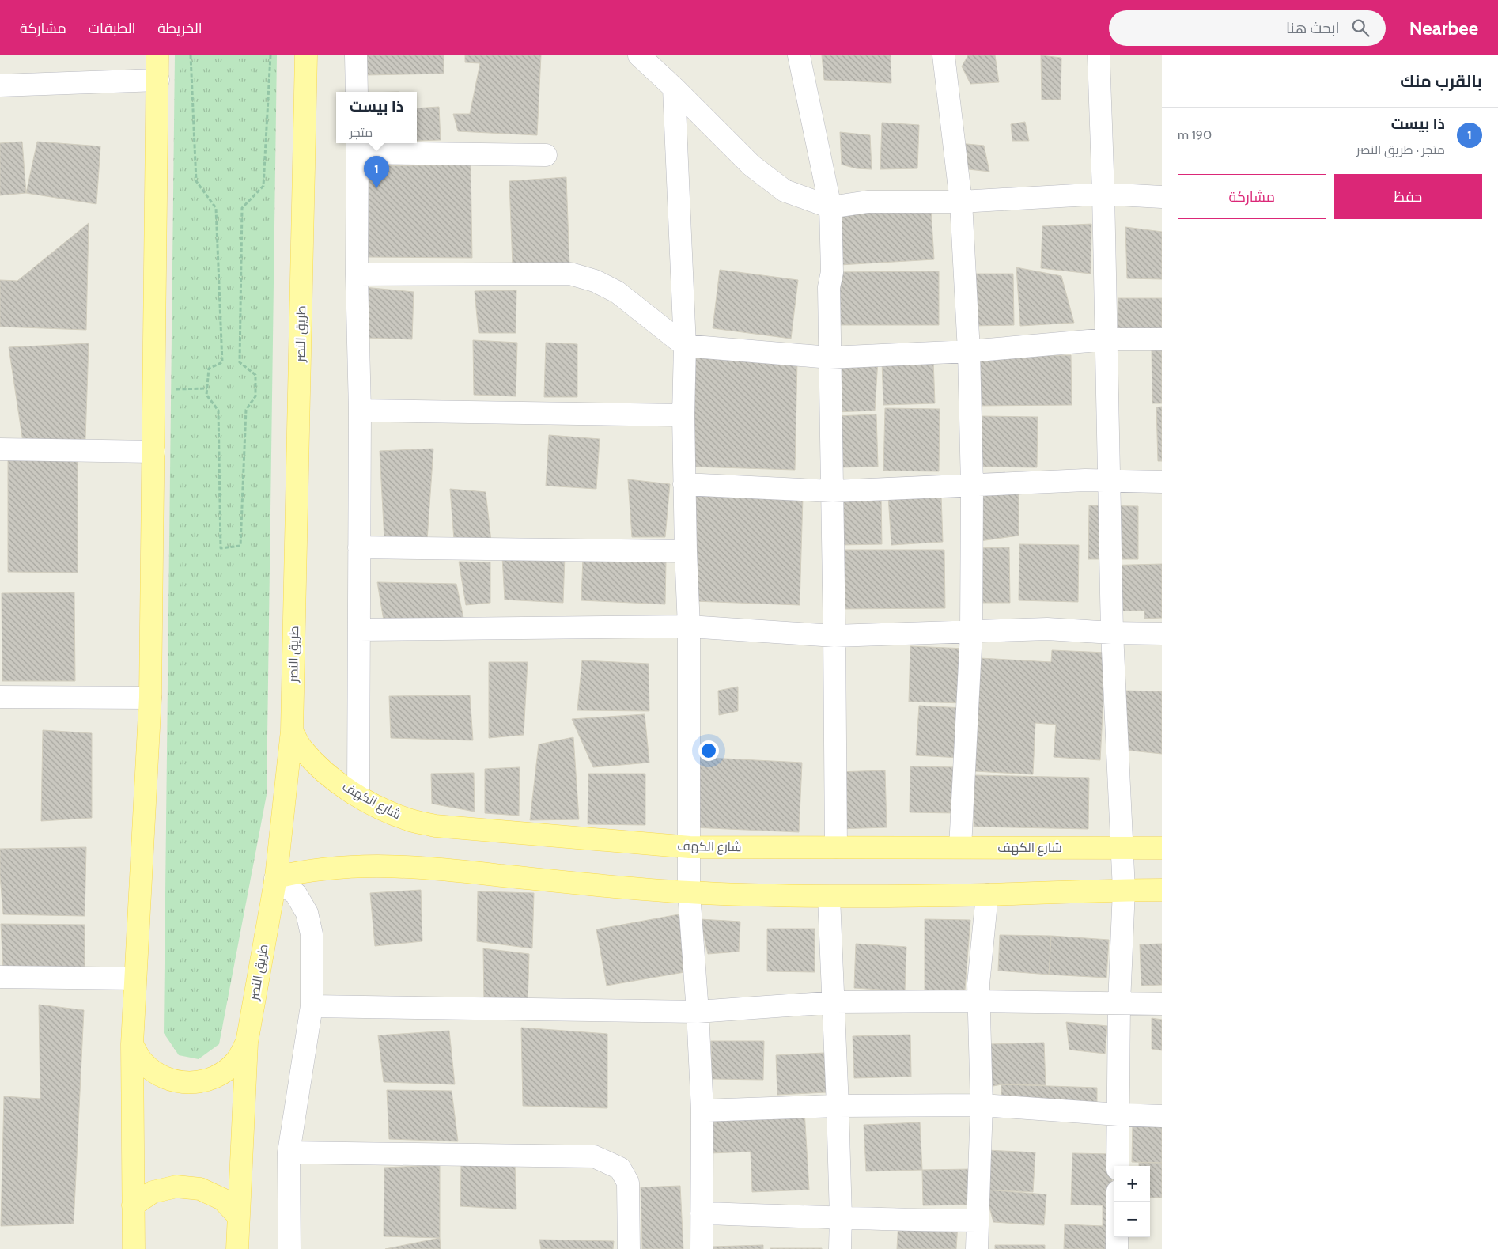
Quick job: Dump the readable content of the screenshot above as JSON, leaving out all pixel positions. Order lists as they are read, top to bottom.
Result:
{
  "streets": {
    "main road": ["طريق النصر", "شارع الكهف"]
  },
  "crossings": [
    ["طريق النصر", "شارع الكهف"]
  ],
  "page": {
    "header": "Nearbee",
    "search": "ابحث هنا",
    "nav": ["الخريطة", "الطبقات", "مشاركة"],
    "heading": "بالقرب منك",
    "popup": ["ذا بيست", "متجر"],
    "list": [
      {
        "mark": "1",
        "name": "ذا بيست",
        "note": "متجر · طريق النصر",
        "value": "190 m"
      }
    ],
    "pins": "1",
    "buttons": ["حفظ", "مشاركة"],
    "map_buttons": ["+", "−"]
  }
}
